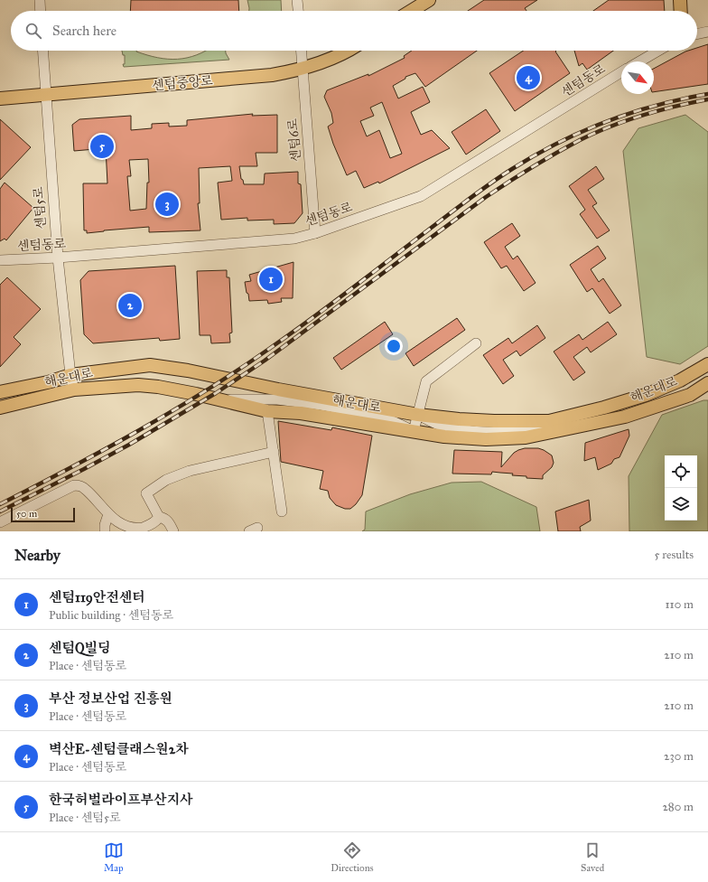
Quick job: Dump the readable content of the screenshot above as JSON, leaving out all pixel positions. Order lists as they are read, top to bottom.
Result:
{
  "streets": {
    "main road": ["센텀중앙로", "해운대로"],
    "street": ["센텀동로", "센텀6로", "센텀5로"]
  },
  "crossings": [
    ["센텀동로", "센텀6로"],
    ["센텀동로", "센텀5로"],
    ["센텀중앙로", "센텀6로"],
    ["센텀중앙로", "센텀5로"],
    ["센텀5로", "해운대로"]
  ],
  "scale_bar": "50 m",
  "north": "bottom right",
  "page": {
    "search": "Search here",
    "pins": [
      "4",
      "5",
      "3",
      "1",
      "2"
    ],
    "scale": "50 m",
    "heading": ["Nearby", "5 results"],
    "list": [
      {
        "mark": "1",
        "name": "센텀119안전센터",
        "note": "Public building · 센텀동로",
        "value": "110 m"
      },
      {
        "mark": "2",
        "name": "센텀Q빌딩",
        "note": "Place · 센텀동로",
        "value": "210 m"
      },
      {
        "mark": "3",
        "name": "부산 정보산업 진흥원",
        "note": "Place · 센텀동로",
        "value": "210 m"
      },
      {
        "mark": "4",
        "name": "벽산E-센텀클래스원2차",
        "note": "Place · 센텀동로",
        "value": "230 m"
      },
      {
        "mark": "5",
        "name": "한국허벌라이프부산지사",
        "note": "Place · 센텀5로",
        "value": "280 m"
      }
    ],
    "nav": ["Map", "Directions", "Saved"]
  }
}
